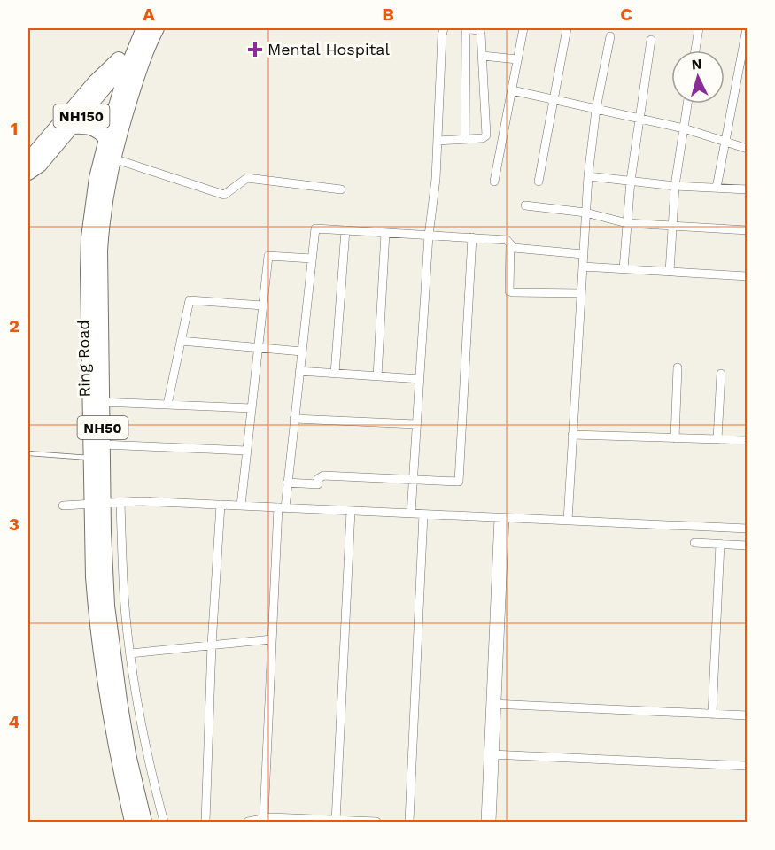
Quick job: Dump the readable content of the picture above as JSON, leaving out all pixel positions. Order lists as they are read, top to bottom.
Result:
{
  "streets": {
    "highway": ["NH150", "Ring Road", "NH50"]
  },
  "crossings": [
    ["NH150", "Ring Road"]
  ],
  "places": {
    "health": ["Mental Hospital"]
  },
  "north": "top",
  "grid": {
    "columns": ["A", "B", "C"],
    "rows": [
      "1",
      "2",
      "3",
      "4"
    ]
  }
}
